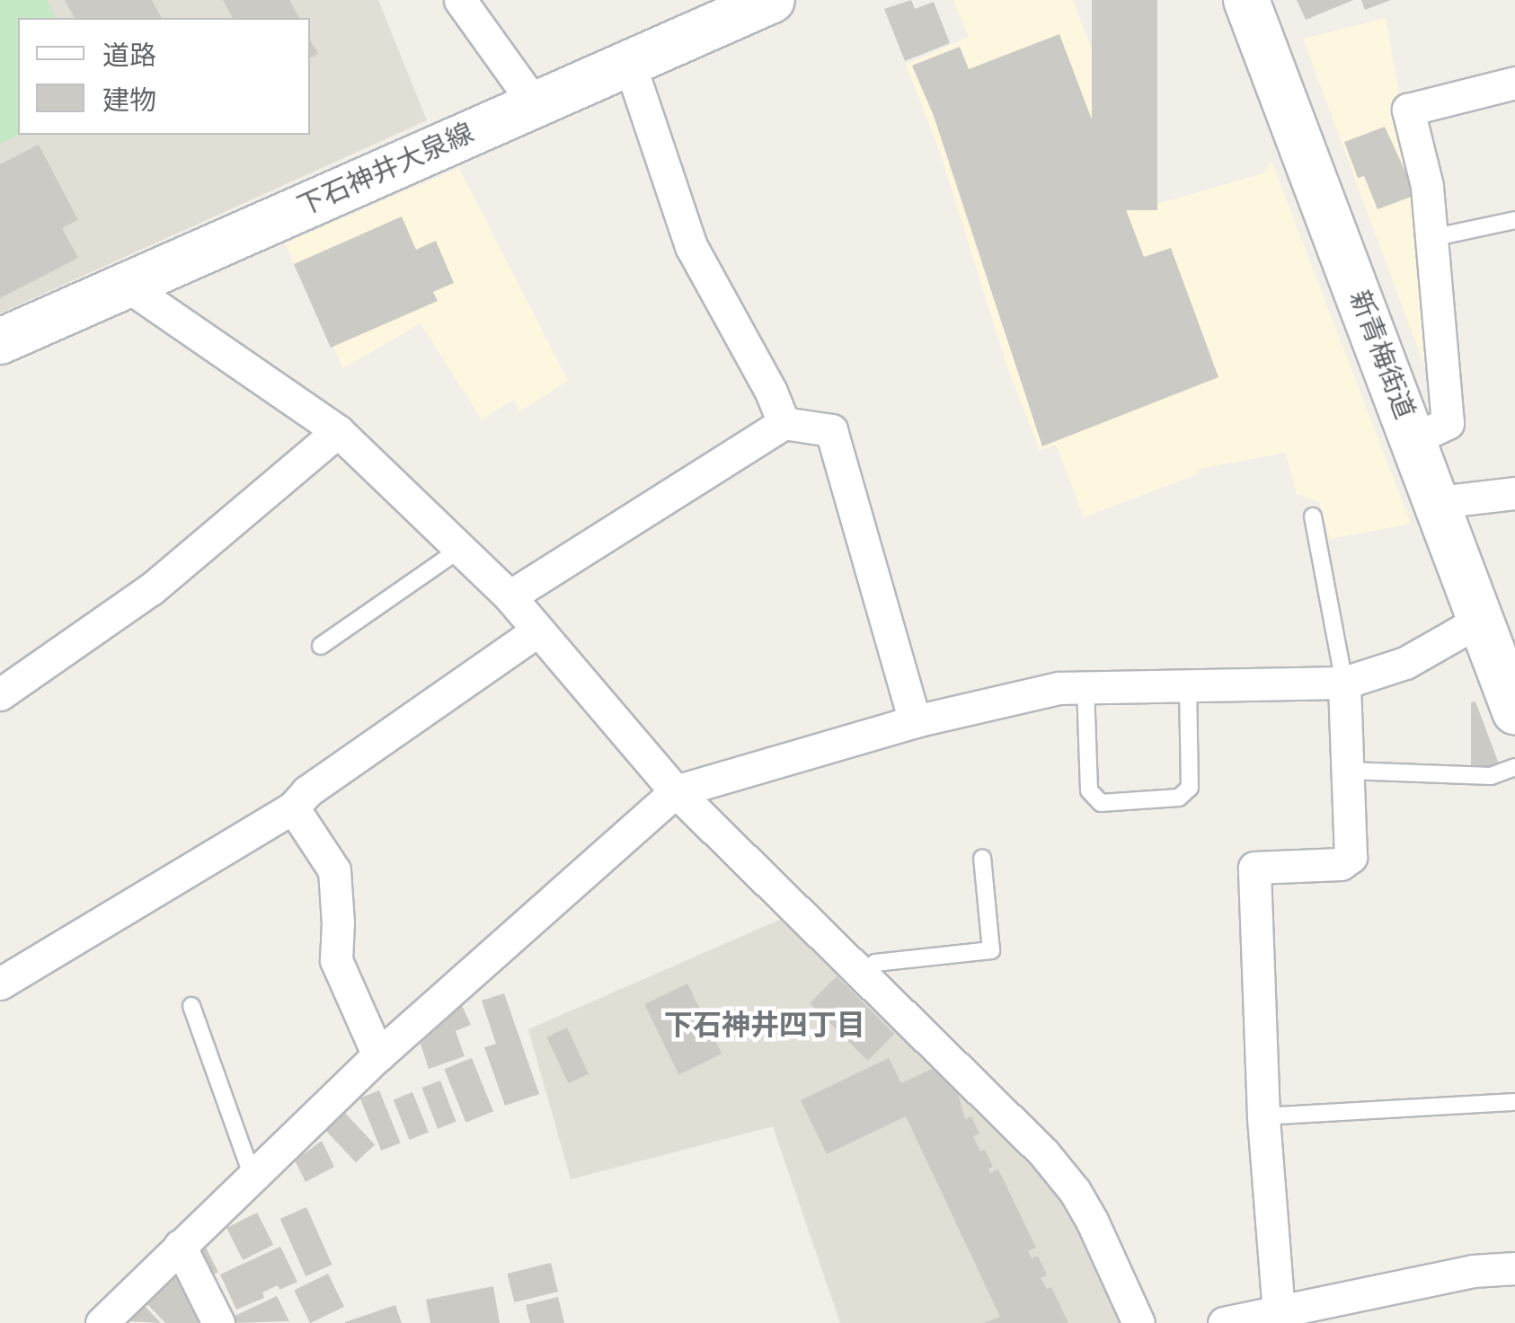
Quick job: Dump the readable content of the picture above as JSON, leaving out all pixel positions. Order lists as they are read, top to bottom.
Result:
{
  "streets": {
    "main road": ["下石神井大泉線", "新青梅街道"]
  },
  "districts": ["下石神井四丁目"],
  "legend": ["道路", "建物"]
}
